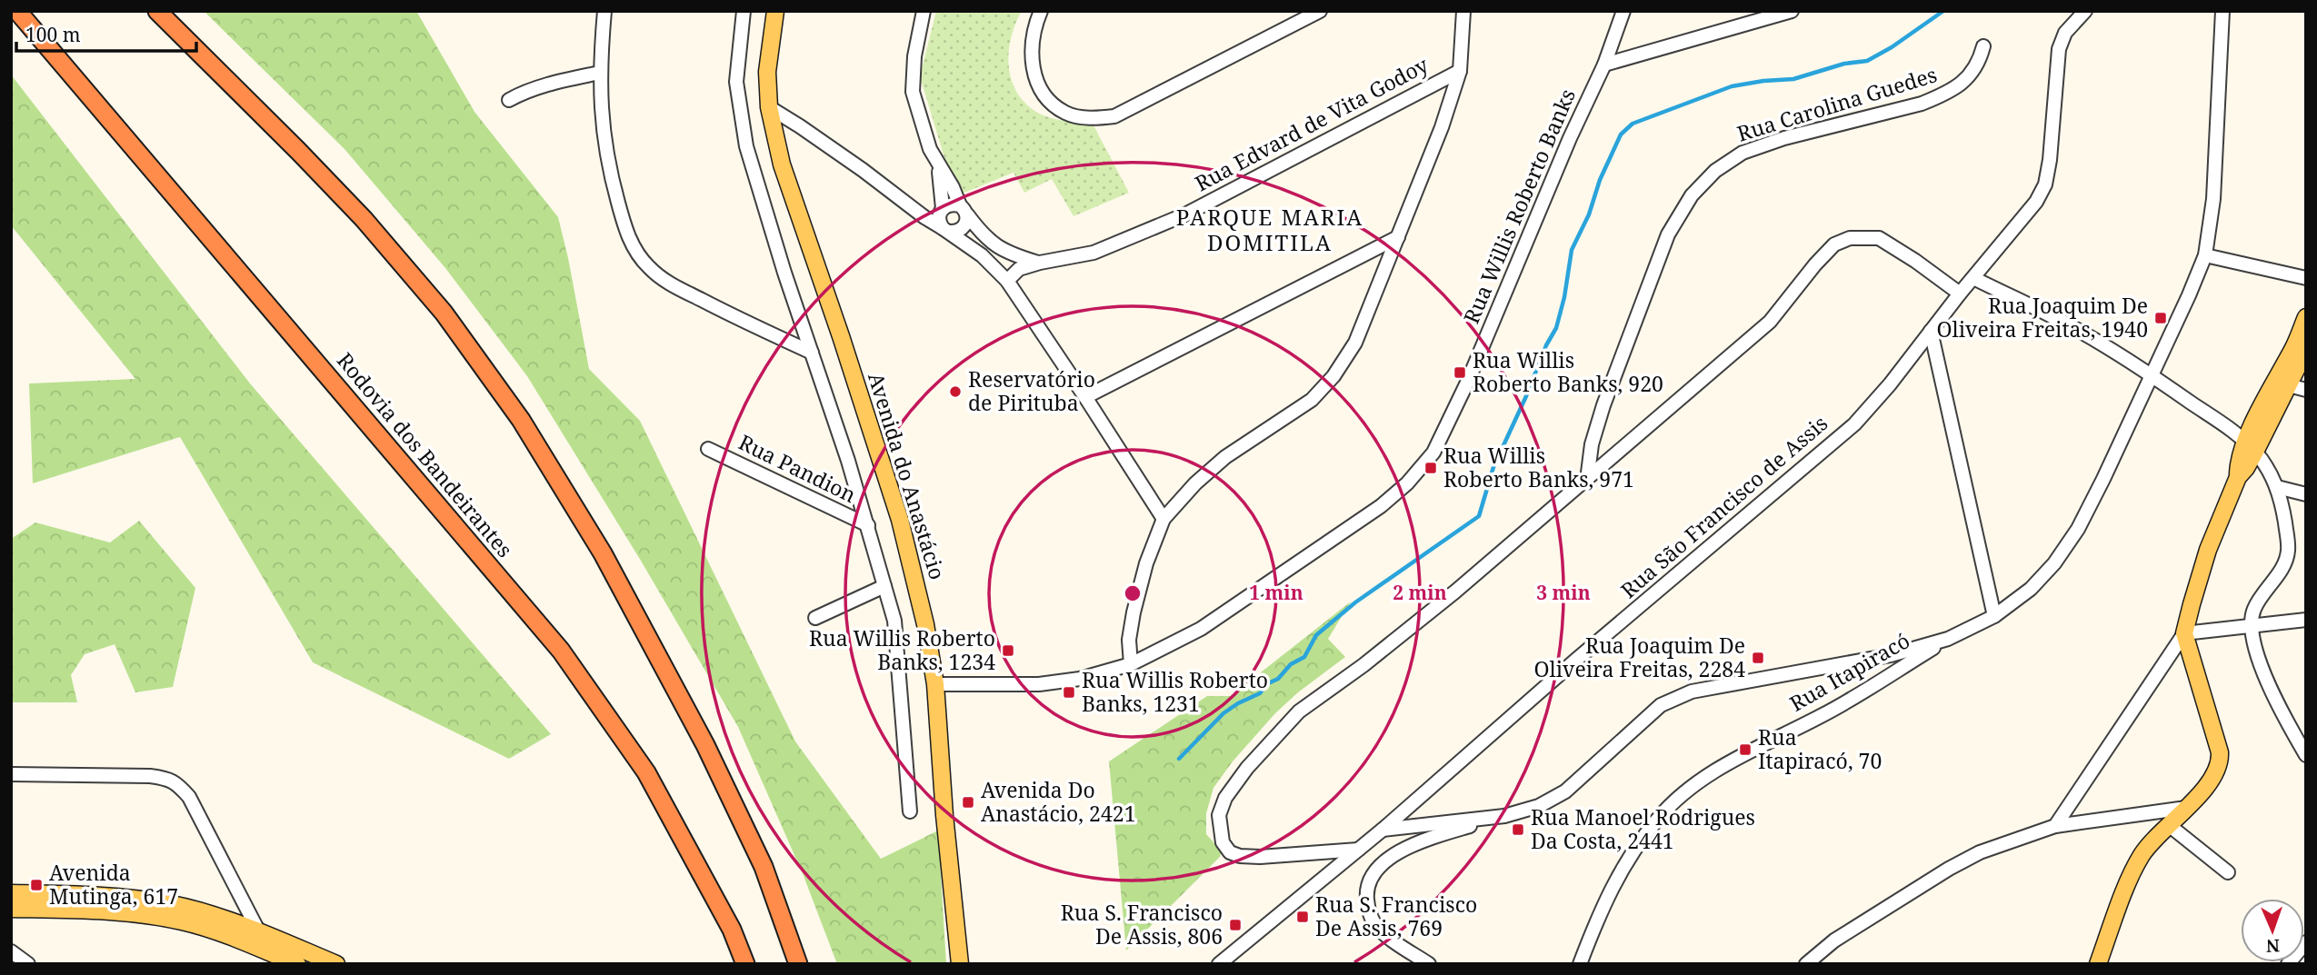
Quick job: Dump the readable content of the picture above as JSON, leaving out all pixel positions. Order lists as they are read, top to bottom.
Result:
{
  "streets": {
    "highway": ["Rodovia dos Bandeirantes"],
    "main road": ["Avenida do Anastácio"],
    "street": [
      "Rua Carolina Guedes",
      "Rua Edvard de Vita Godoy",
      "Rua Willis Roberto Banks",
      "Rua Pandion",
      "Rua São Francisco de Assis",
      "Rua Itapiracó"
    ]
  },
  "crossings": [
    ["Rua Willis Roberto Banks", "Avenida do Anastácio"]
  ],
  "districts": ["PARQUE MARIA DOMITILA"],
  "places": {
    "transit": [
      "Rua Joaquim De Oliveira Freitas, 1940",
      "Rua Willis Roberto Banks, 920",
      "Rua Willis Roberto Banks, 971",
      "Rua Willis Roberto Banks, 1234",
      "Rua Joaquim De Oliveira Freitas, 2284",
      "Rua Willis Roberto Banks, 1231",
      "Rua Itapiracó, 70",
      "Avenida Do Anastácio, 2421",
      "Rua Manoel Rodrigues Da Costa, 2441",
      "Avenida Mutinga, 617",
      "Rua S. Francisco De Assis, 769",
      "Rua S. Francisco De Assis, 806"
    ],
    "other": ["Reservatório de Pirituba"]
  },
  "scale_bar": "100 m",
  "north": "bottom",
  "rings": ["1 min", "2 min", "3 min"]
}
